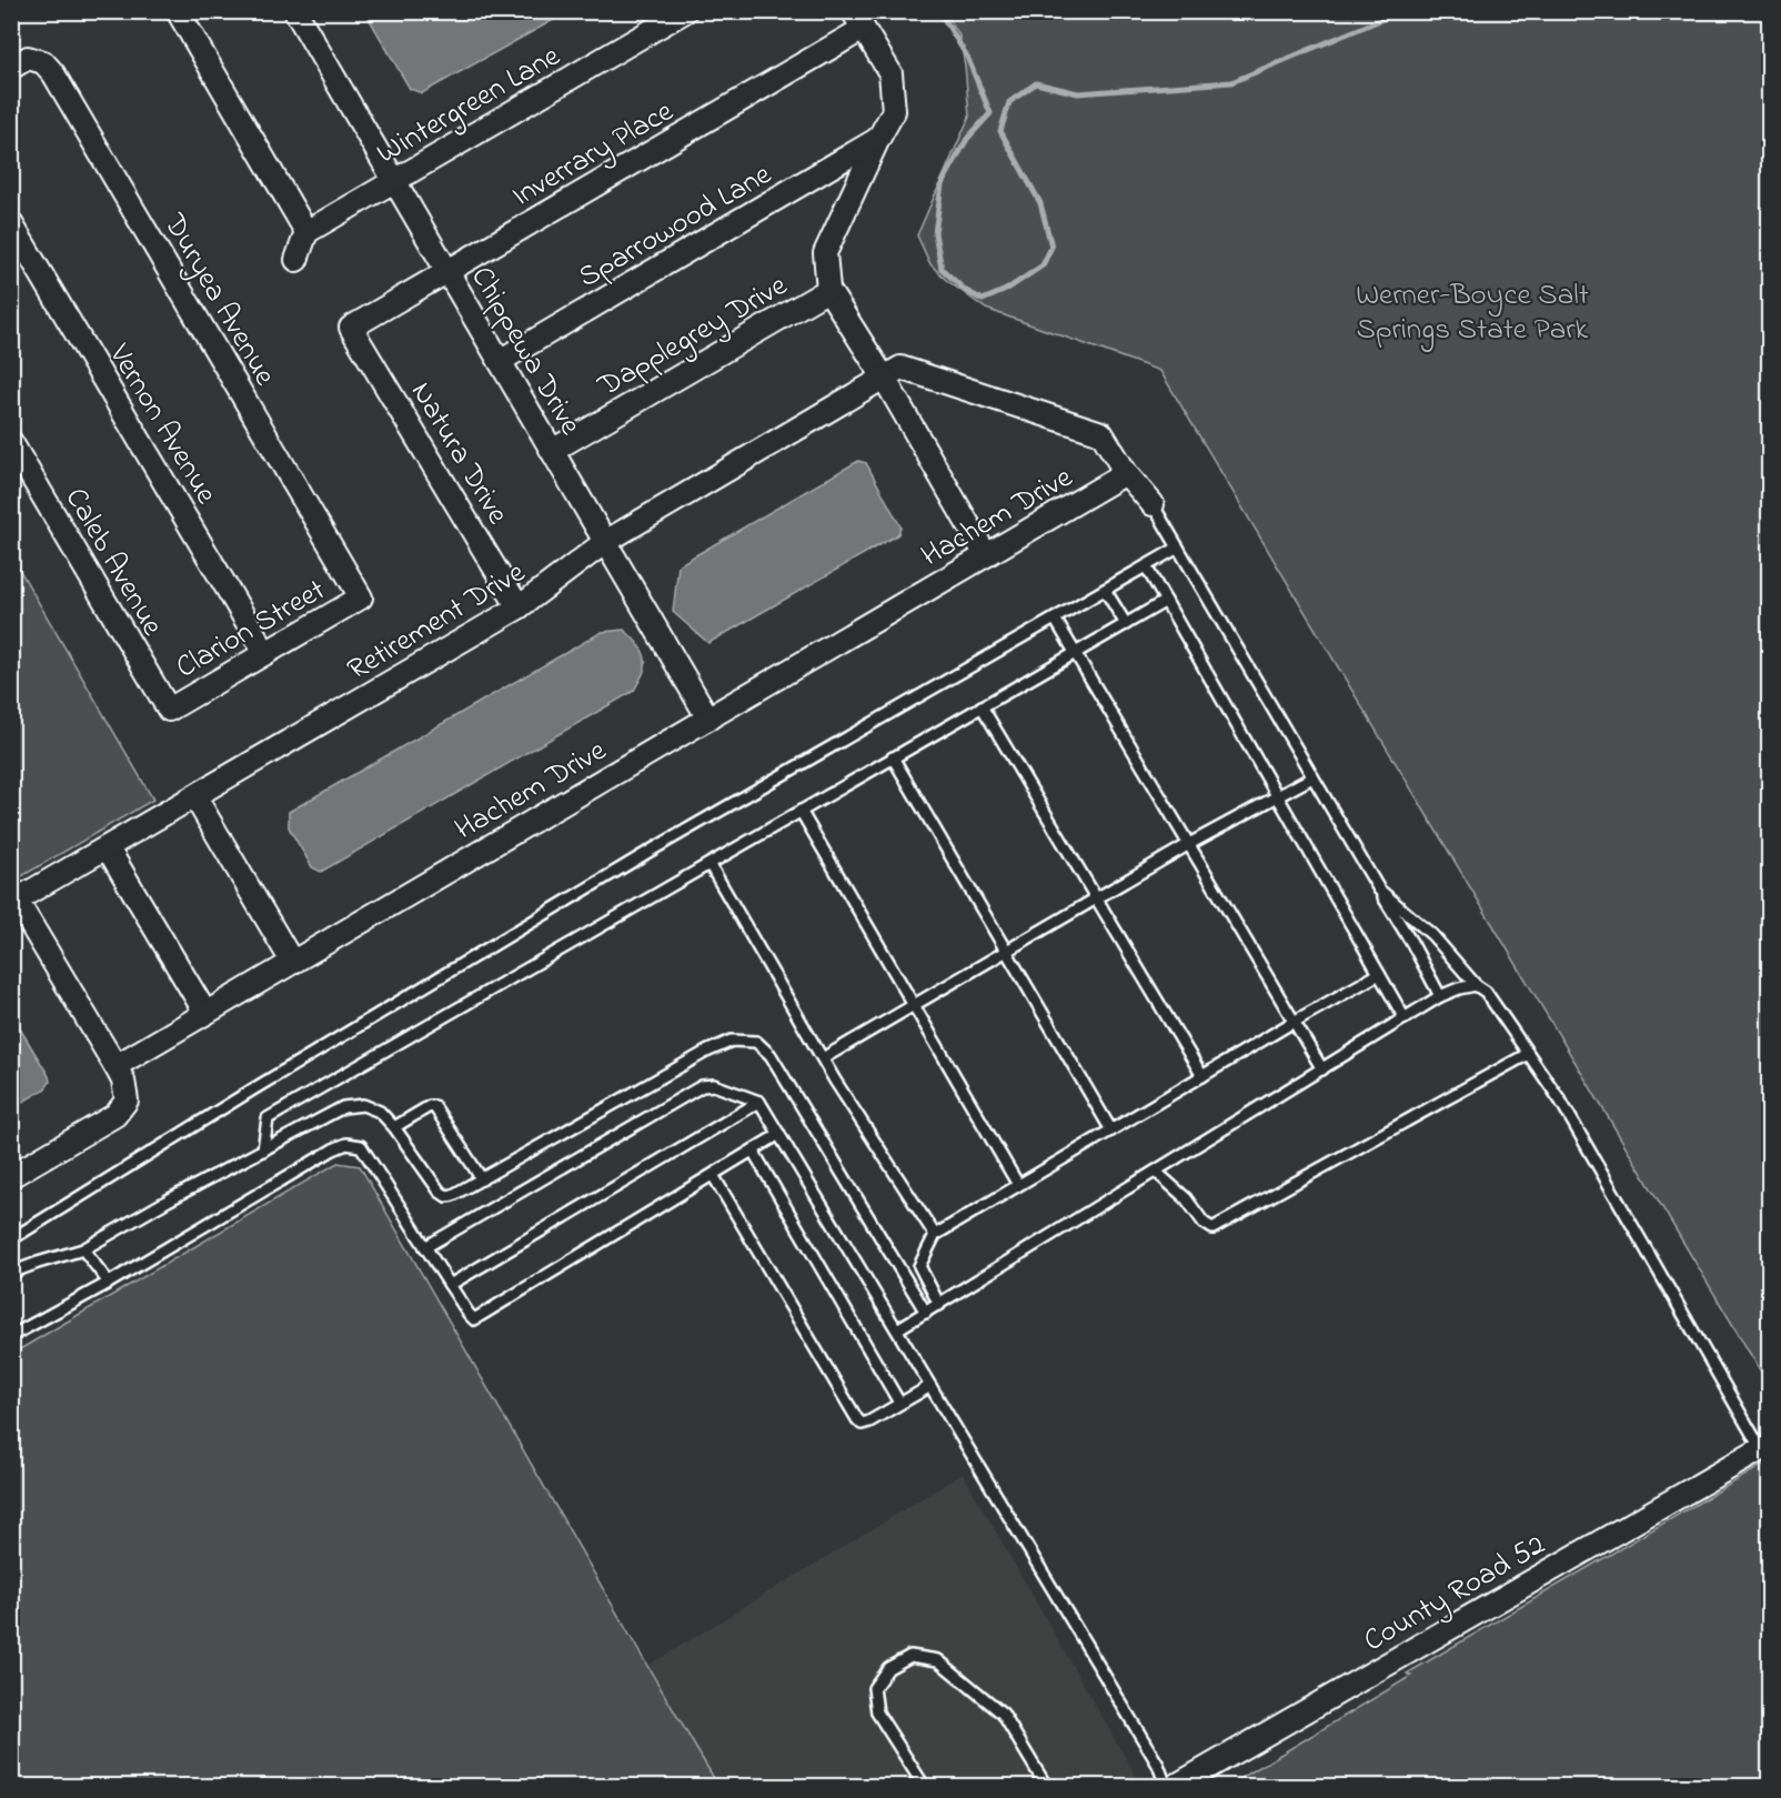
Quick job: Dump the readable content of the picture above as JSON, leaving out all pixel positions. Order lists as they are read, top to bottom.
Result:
{
  "streets": {
    "street": [
      "Wintergreen Lane",
      "Inverrary Place",
      "Sparrowood Lane",
      "Duryea Avenue",
      "Dapplegrey Drive",
      "Chippewa Drive",
      "Vernon Avenue",
      "Natura Drive",
      "Hachem Drive",
      "Caleb Avenue",
      "Retirement Drive",
      "Clarion Street",
      "County Road 52"
    ]
  },
  "crossings": [
    ["Wintergreen Lane", "Chippewa Drive"],
    ["Inverrary Place", "Chippewa Drive"],
    ["Inverrary Place", "Natura Drive"],
    ["Sparrowood Lane", "Chippewa Drive"],
    ["Duryea Avenue", "Clarion Street"],
    ["Dapplegrey Drive", "Chippewa Drive"],
    ["Chippewa Drive", "Hachem Drive"],
    ["Chippewa Drive", "Retirement Drive"],
    ["Vernon Avenue", "Clarion Street"],
    ["Natura Drive", "Retirement Drive"],
    ["Hachem Drive", "Retirement Drive"],
    ["Caleb Avenue", "Clarion Street"]
  ],
  "parks": ["Werner-Boyce Salt Springs State Park"]
}
